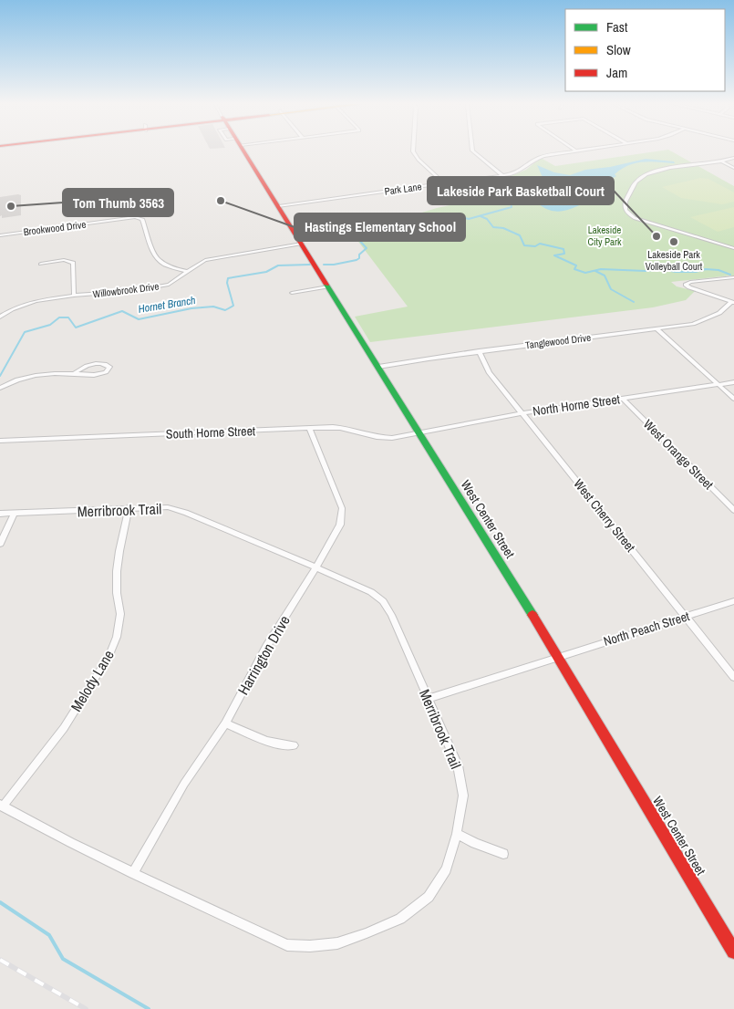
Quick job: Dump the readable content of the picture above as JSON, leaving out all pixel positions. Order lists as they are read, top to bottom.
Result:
{
  "streets": {
    "street": [
      "Park Lane",
      "Brookwood Drive",
      "Willowbrook Drive",
      "Tanglewood Drive",
      "North Horne Street",
      "South Horne Street",
      "West Orange Street",
      "Merribrook Trail",
      "West Cherry Street",
      "West Center Street",
      "North Peach Street",
      "Harrington Drive",
      "Melody Lane"
    ]
  },
  "crossings": [
    ["Park Lane", "West Center Street"],
    ["Brookwood Drive", "Willowbrook Drive"],
    ["Willowbrook Drive", "West Center Street"],
    ["Tanglewood Drive", "West Cherry Street"],
    ["Tanglewood Drive", "West Center Street"],
    ["North Horne Street", "South Horne Street"],
    ["North Horne Street", "West Orange Street"],
    ["North Horne Street", "West Cherry Street"],
    ["North Horne Street", "West Center Street"],
    ["South Horne Street", "West Center Street"],
    ["South Horne Street", "Harrington Drive"],
    ["Merribrook Trail", "North Peach Street"],
    ["Merribrook Trail", "Harrington Drive"],
    ["Merribrook Trail", "Melody Lane"],
    ["West Cherry Street", "North Peach Street"],
    ["West Center Street", "North Peach Street"]
  ],
  "water": ["Hornet Branch"],
  "parks": ["Lakeside City Park"],
  "places": [
    "Hastings Elementary School",
    "Tom Thumb 3563",
    "Lakeside Park Basketball Court",
    "Lakeside Park Volleyball Court"
  ],
  "legend": ["Fast", "Slow", "Jam"]
}
